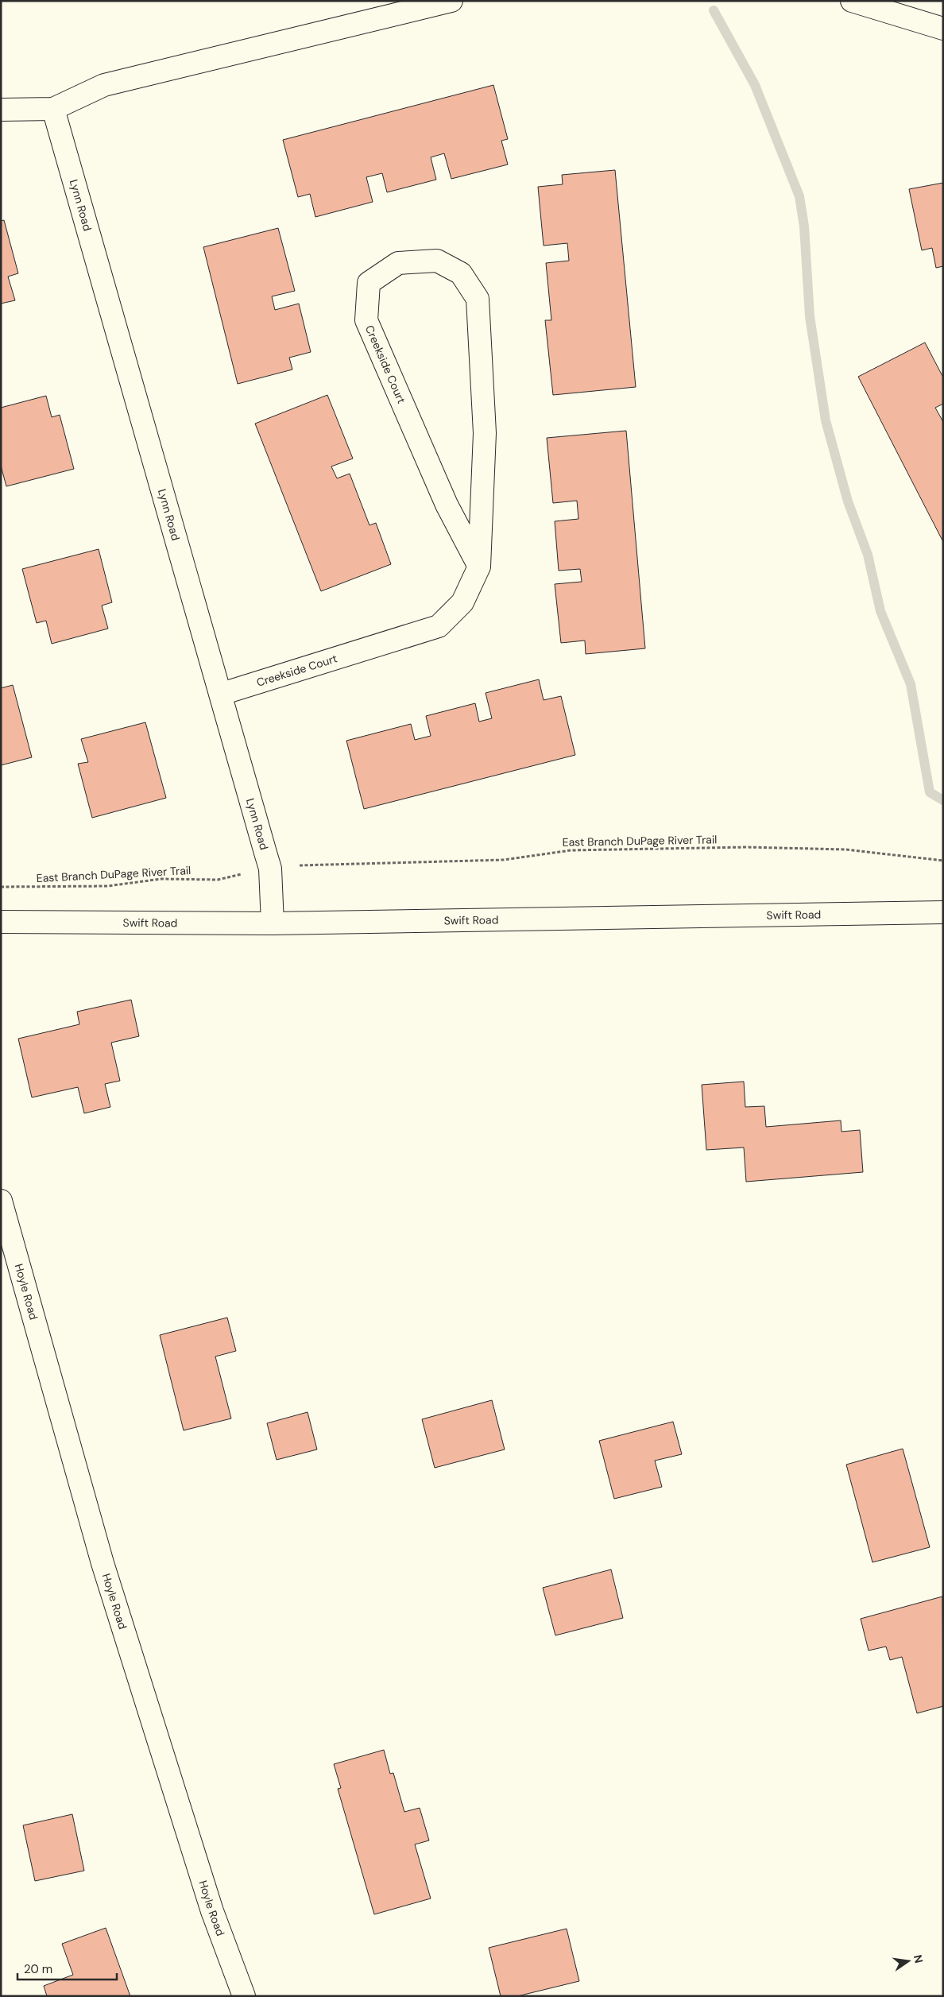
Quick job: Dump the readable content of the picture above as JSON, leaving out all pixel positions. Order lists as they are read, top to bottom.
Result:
{
  "streets": {
    "street": [
      "Lynn Road",
      "Creekside Court",
      "Swift Road",
      "Hoyle Road"
    ],
    "path": ["East Branch DuPage River Trail"]
  },
  "crossings": [
    ["Lynn Road", "Creekside Court"],
    ["Lynn Road", "Swift Road"]
  ],
  "scale_bar": "20 m",
  "north": "right"
}
